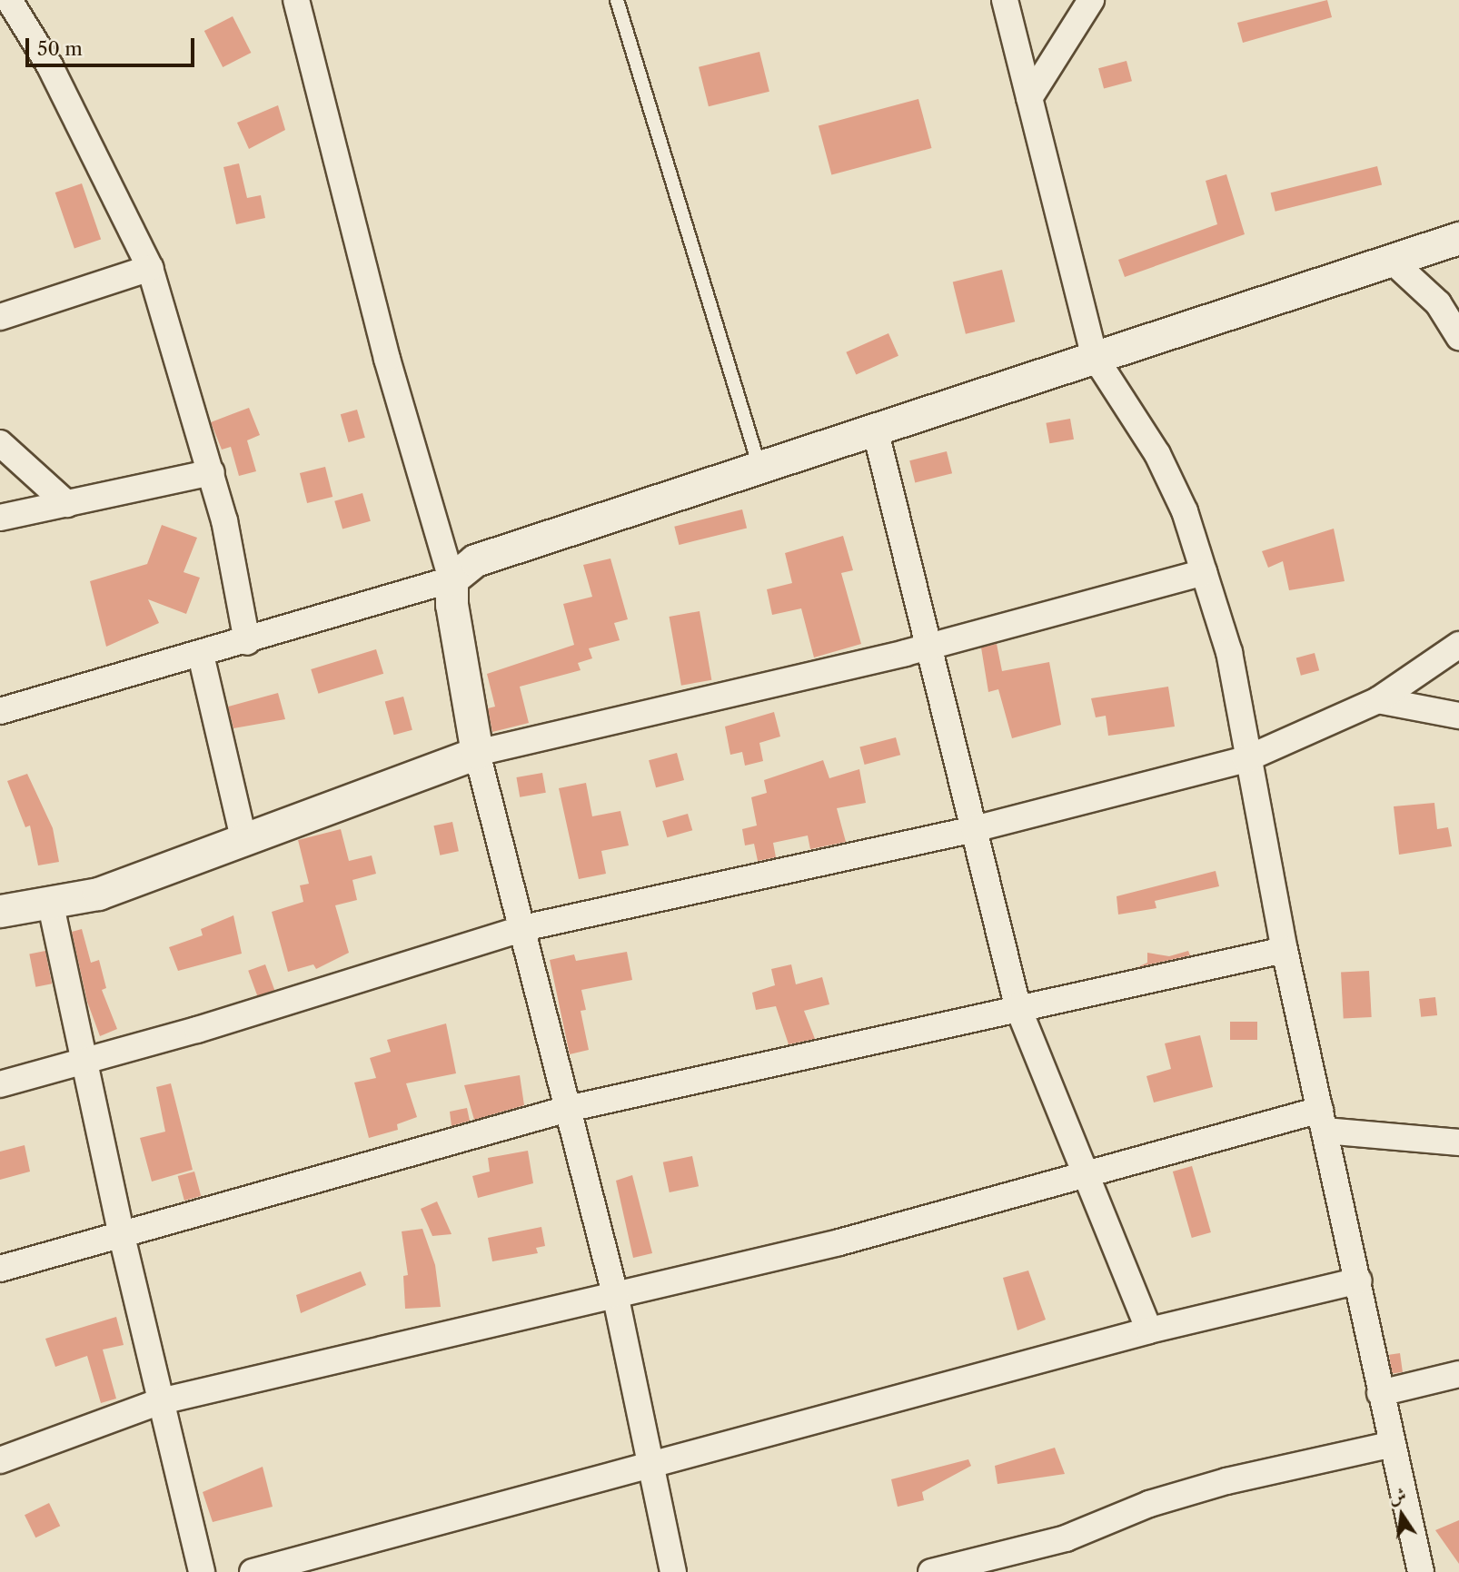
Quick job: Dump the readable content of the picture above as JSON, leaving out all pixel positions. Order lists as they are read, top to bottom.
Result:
{
  "scale_bar": "50 m",
  "north": "top"
}
